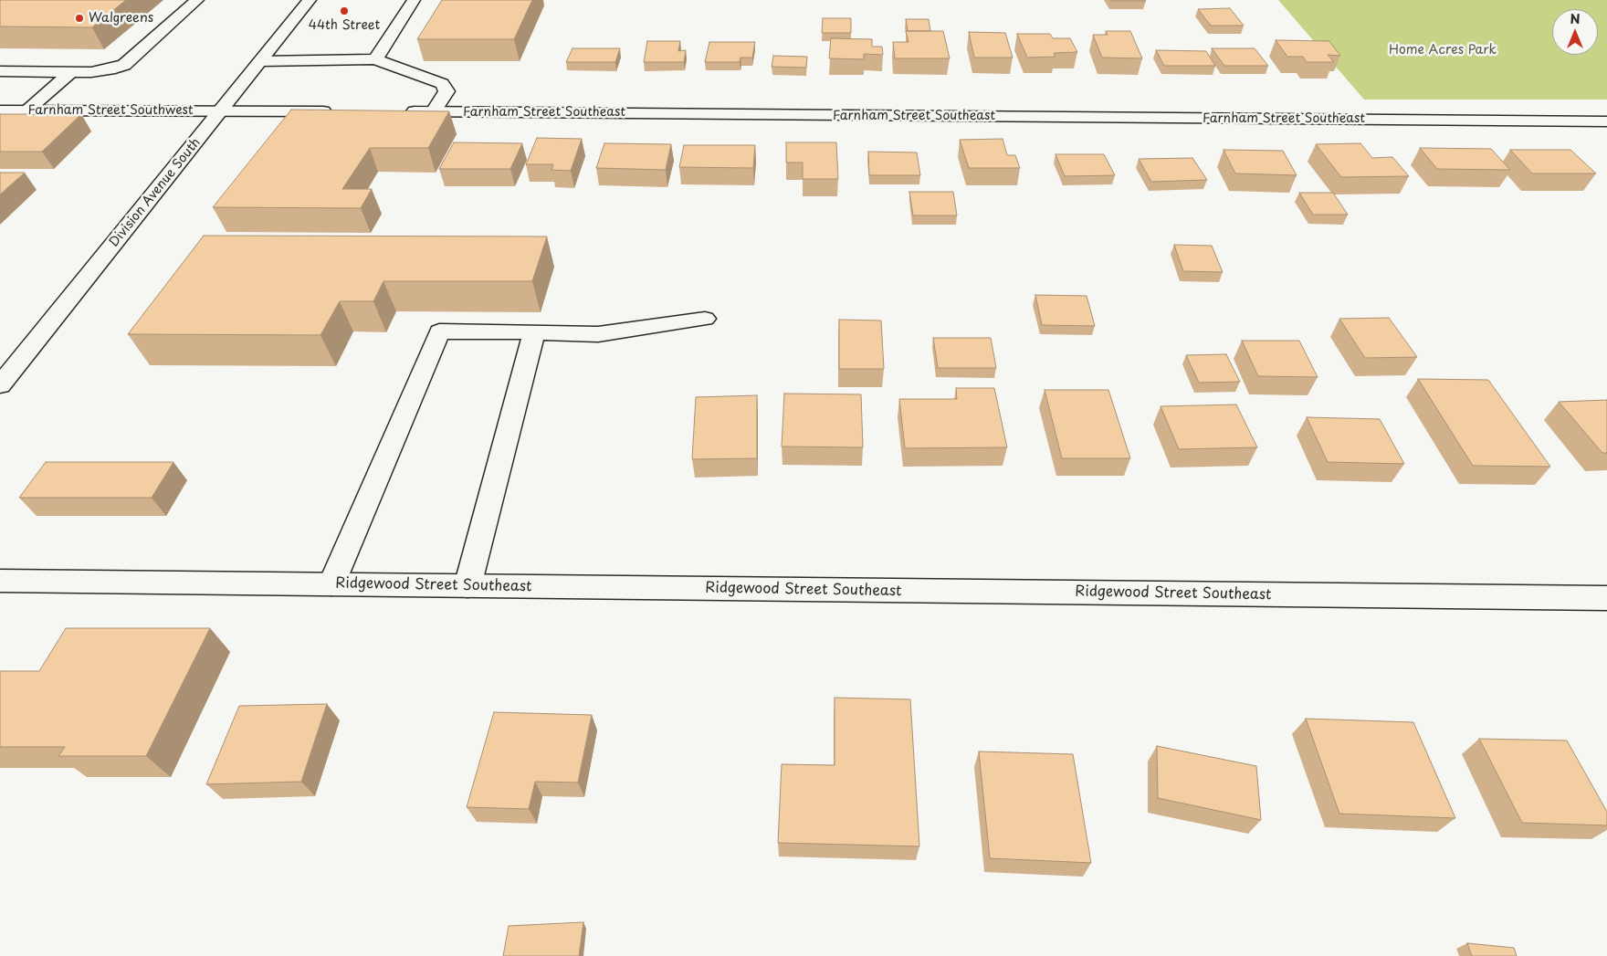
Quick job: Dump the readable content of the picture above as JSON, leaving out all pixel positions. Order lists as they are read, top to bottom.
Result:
{
  "streets": {
    "street": [
      "Farnham Street Southwest",
      "Farnham Street Southeast",
      "Division Avenue South",
      "Ridgewood Street Southeast"
    ]
  },
  "crossings": [
    ["Farnham Street Southwest", "Division Avenue South"]
  ],
  "parks": ["Home Acres Park"],
  "places": ["44th Street", "Walgreens"],
  "north": "top"
}
